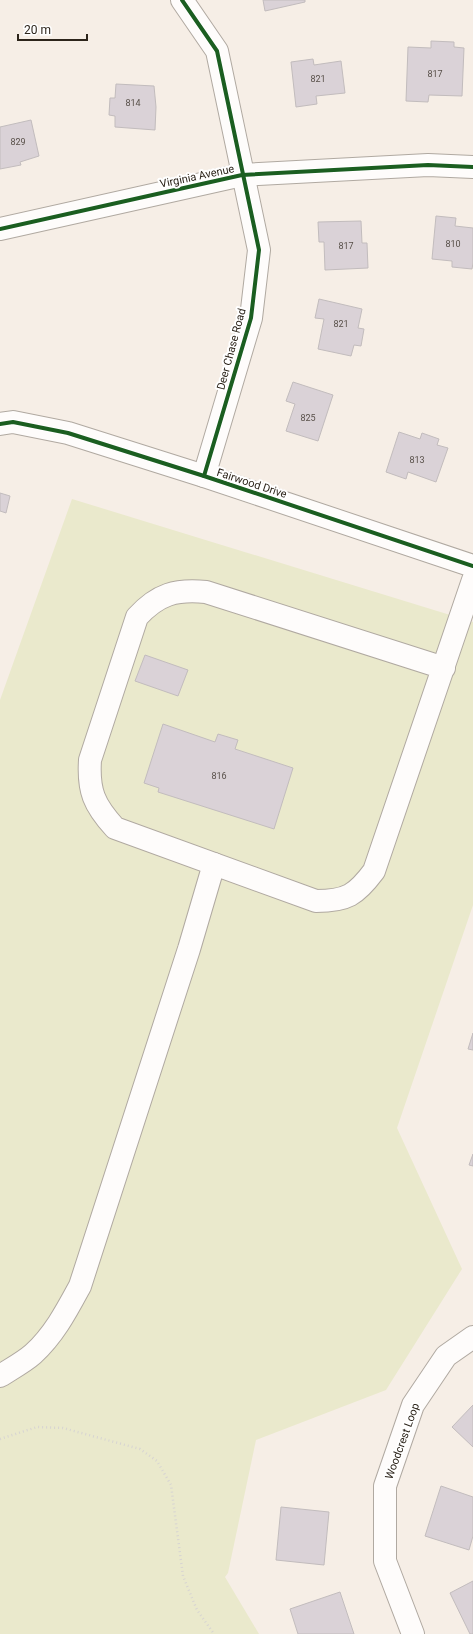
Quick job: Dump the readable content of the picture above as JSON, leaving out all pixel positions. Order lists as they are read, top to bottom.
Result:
{
  "streets": {
    "street": [
      "Virginia Avenue",
      "Deer Chase Road",
      "Fairwood Drive",
      "Woodcrest Loop"
    ]
  },
  "crossings": [
    ["Virginia Avenue", "Deer Chase Road"],
    ["Deer Chase Road", "Fairwood Drive"]
  ],
  "house_numbers": [
    "817",
    "821",
    "814",
    "829",
    "810",
    "817",
    "821",
    "825",
    "813",
    "816"
  ],
  "scale_bar": "20 m"
}
